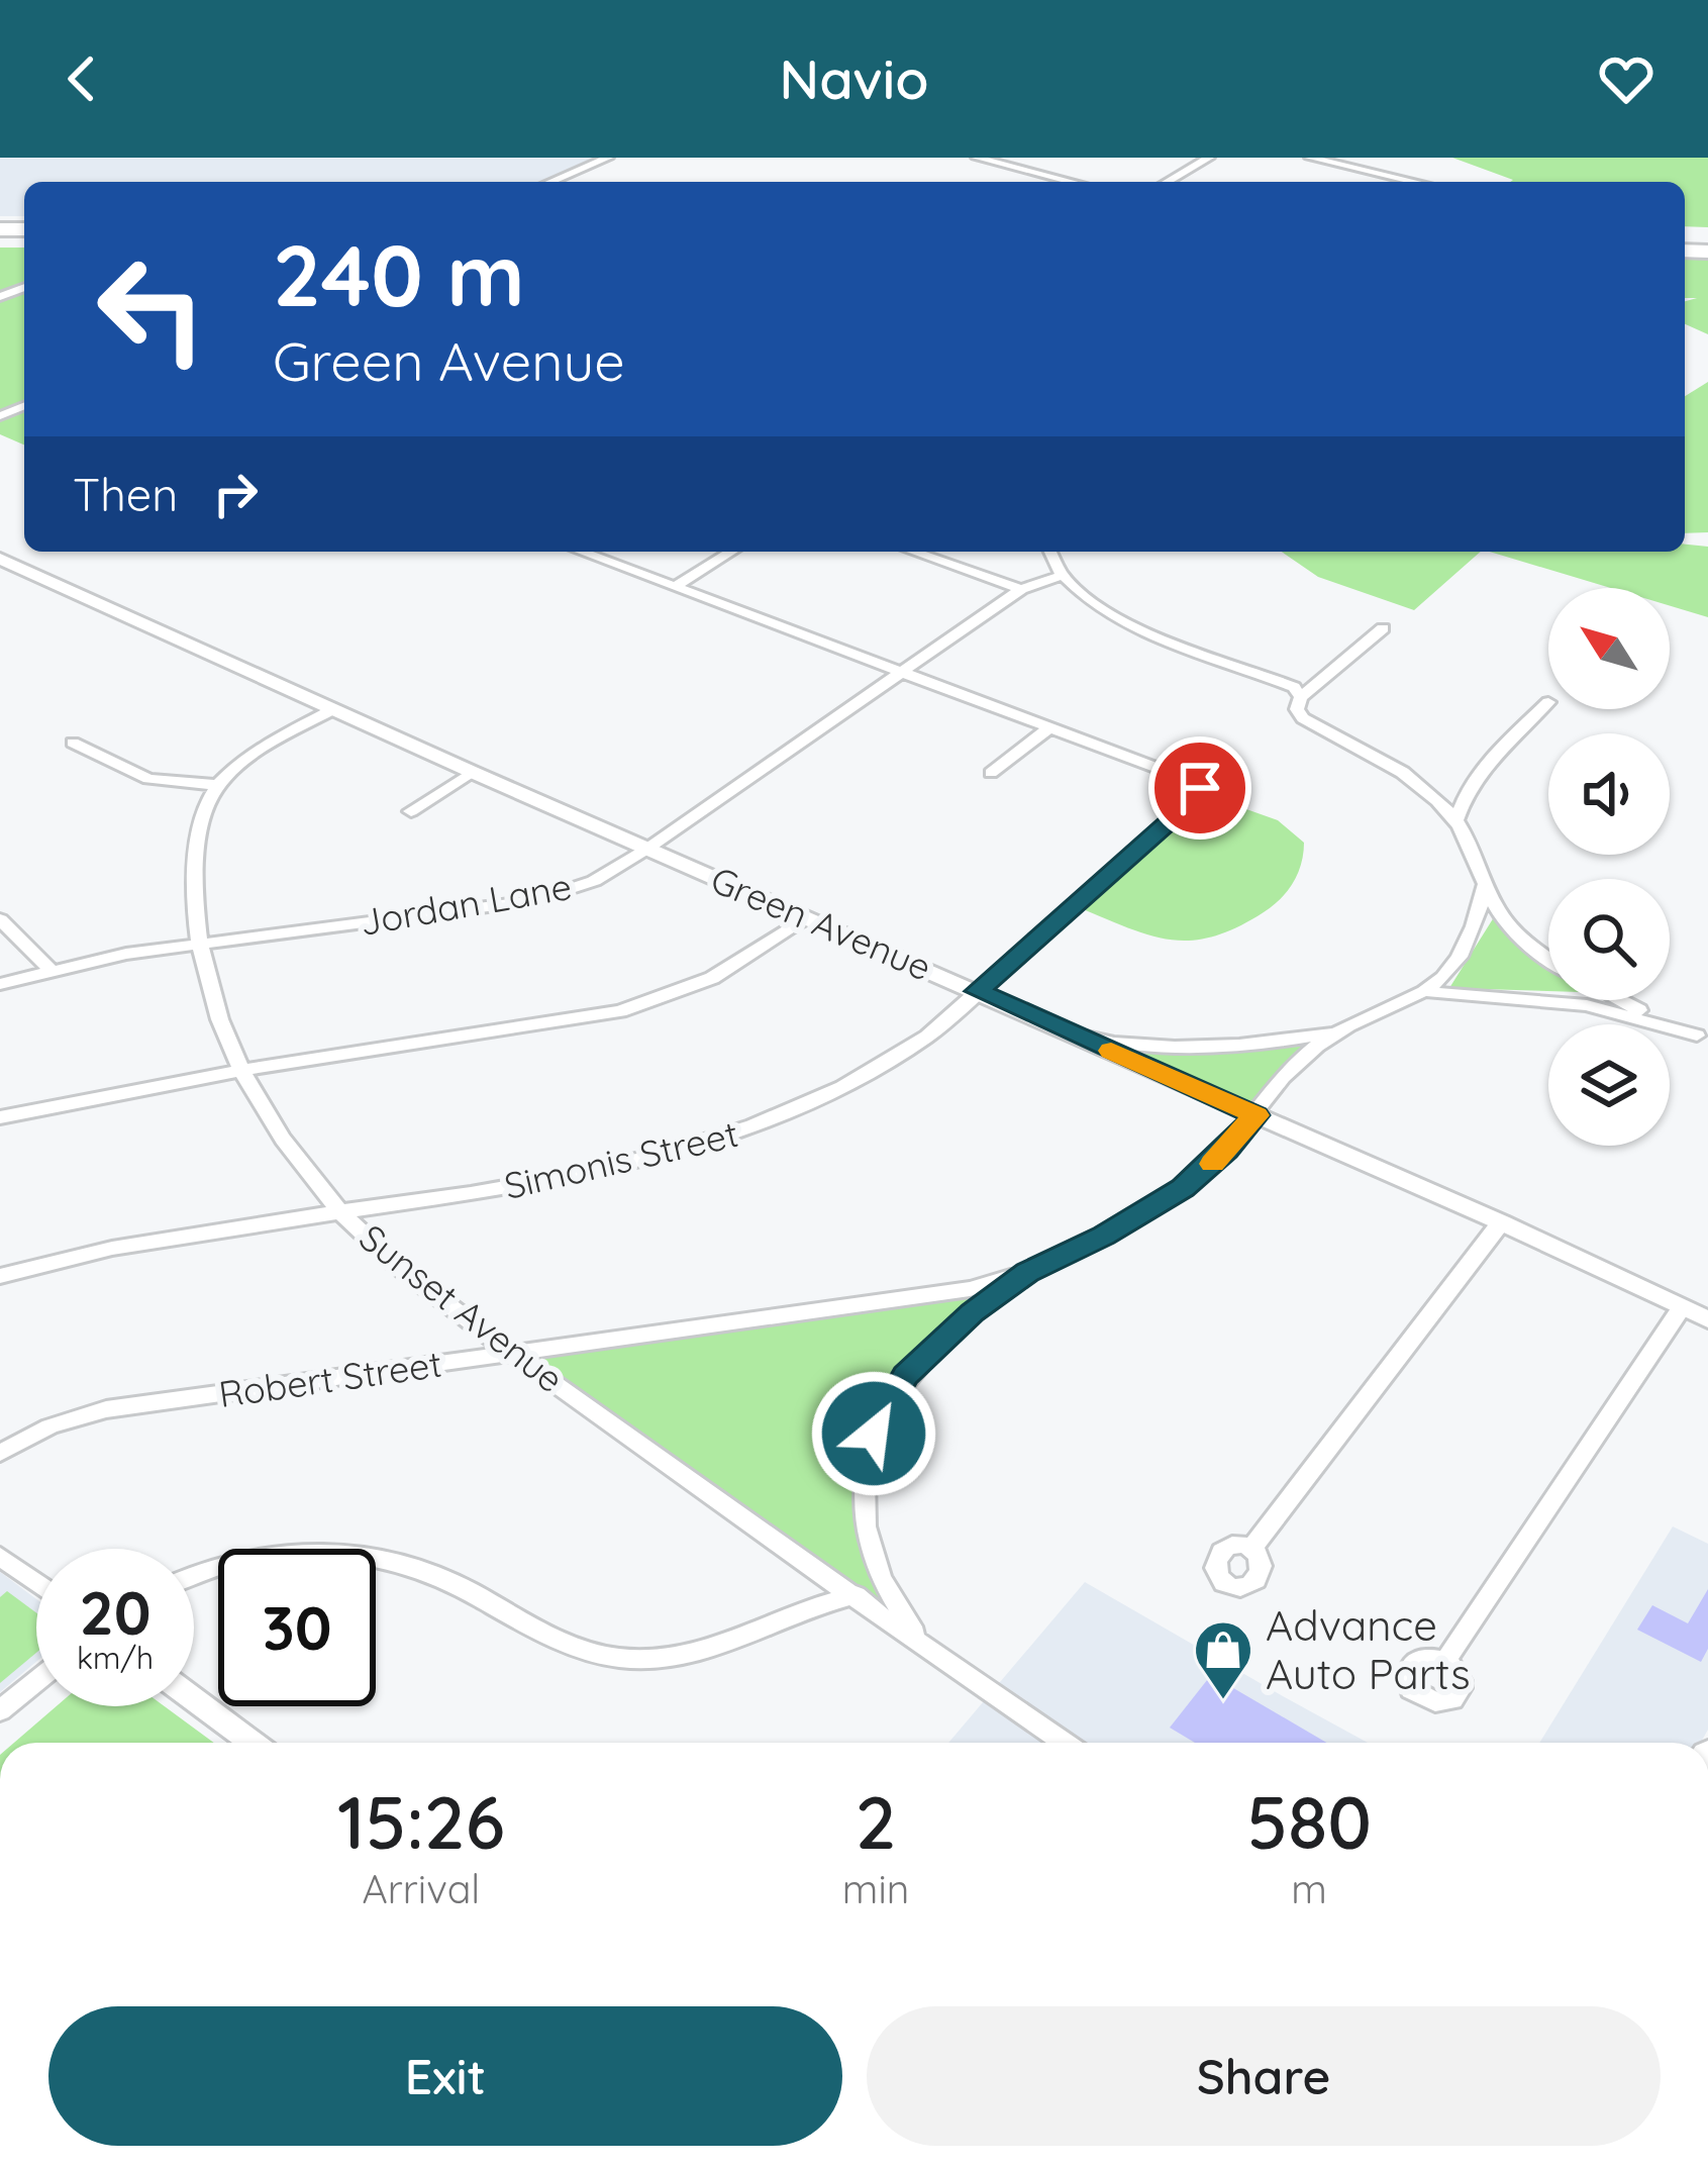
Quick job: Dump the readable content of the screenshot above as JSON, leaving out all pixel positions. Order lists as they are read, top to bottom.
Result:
{
  "streets": {
    "street": [
      "Jordan Lane",
      "Green Avenue",
      "Simonis Street",
      "Sunset Avenue",
      "Robert Street"
    ]
  },
  "crossings": [
    ["Jordan Lane", "Green Avenue"],
    ["Jordan Lane", "Sunset Avenue"],
    ["Green Avenue", "Simonis Street"],
    ["Green Avenue", "Robert Street"],
    ["Simonis Street", "Sunset Avenue"],
    ["Sunset Avenue", "Robert Street"]
  ],
  "places": {
    "shop": ["Advance Auto Parts"]
  },
  "north": "top left",
  "page": {
    "header": "Navio",
    "turn": ["240 m", "Green Avenue"],
    "then": "Then",
    "speed": "20 km/h",
    "limit": "30",
    "eta": [
      "15:26",
      "Arrival",
      "2",
      "min",
      "580",
      "m"
    ],
    "buttons": ["Exit", "Share"]
  }
}
